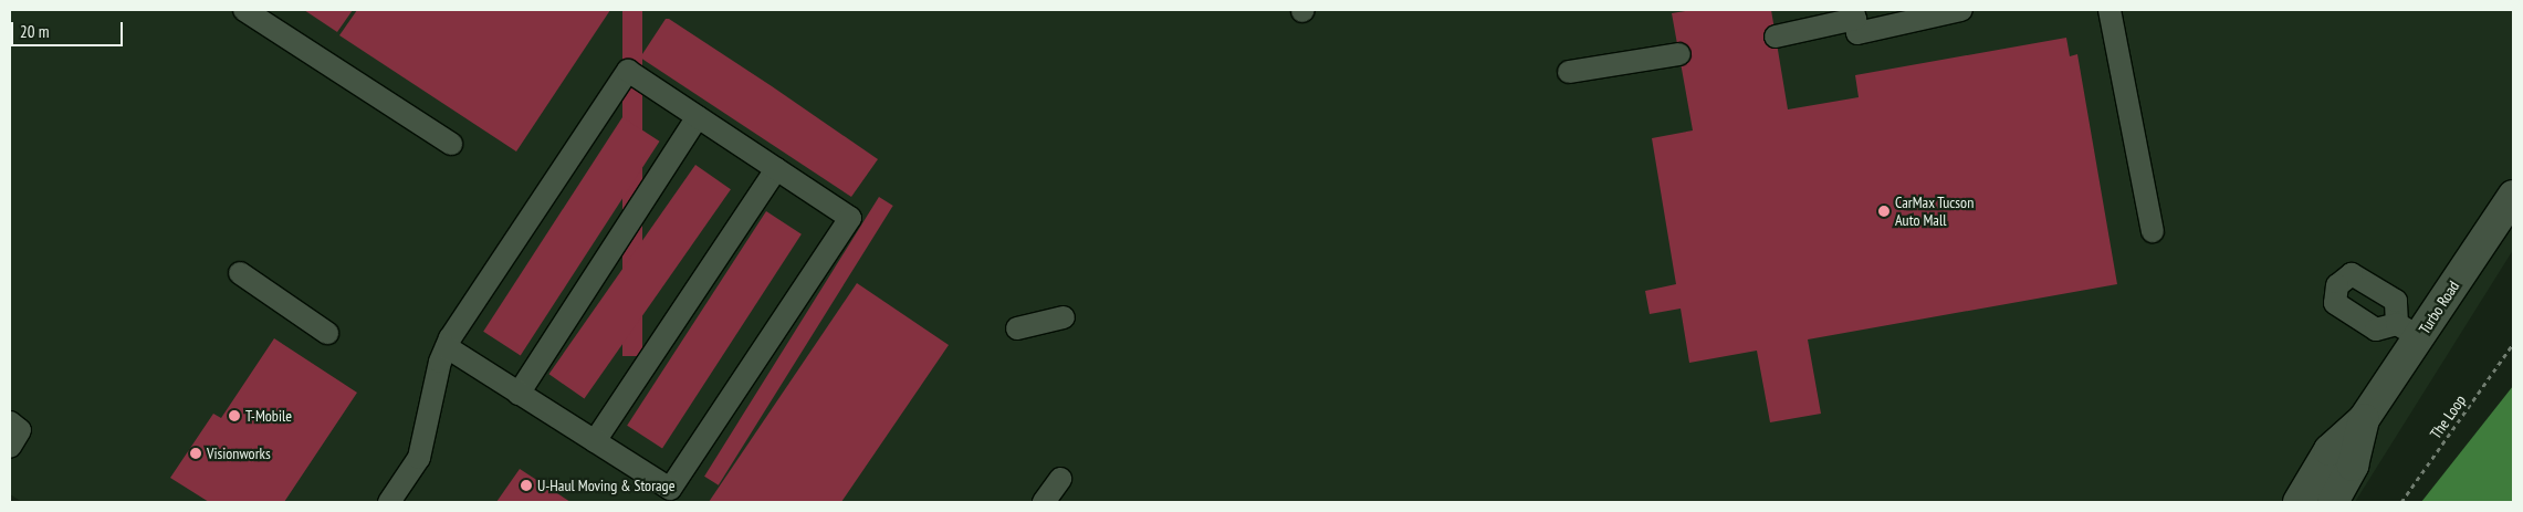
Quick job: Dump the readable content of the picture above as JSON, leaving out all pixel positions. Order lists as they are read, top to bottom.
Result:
{
  "streets": {
    "street": ["Turbo Road"],
    "path": ["The Loop"]
  },
  "places": [
    "CarMax Tucson Auto Mall",
    "T-Mobile",
    "Visionworks",
    "U-Haul Moving & Storage"
  ],
  "scale_bar": "20 m"
}
